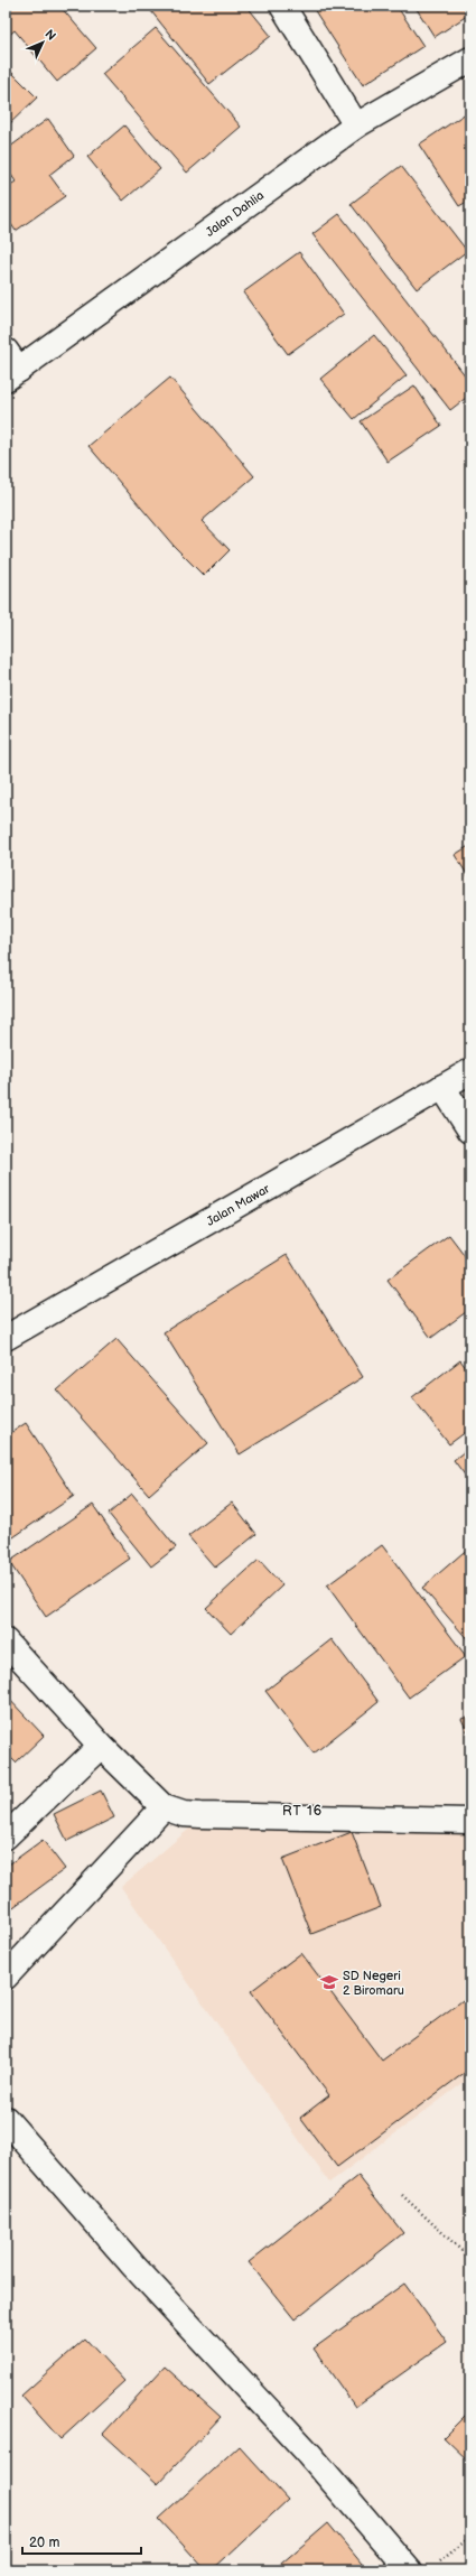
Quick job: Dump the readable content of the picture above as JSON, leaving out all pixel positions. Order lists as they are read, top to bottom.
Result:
{
  "streets": {
    "street": ["Jalan Dahlia", "Jalan Mawar"]
  },
  "districts": ["RT 16"],
  "places": {
    "school or university": ["SD Negeri 2 Biromaru"]
  },
  "scale_bar": "20 m",
  "north": "top right"
}
